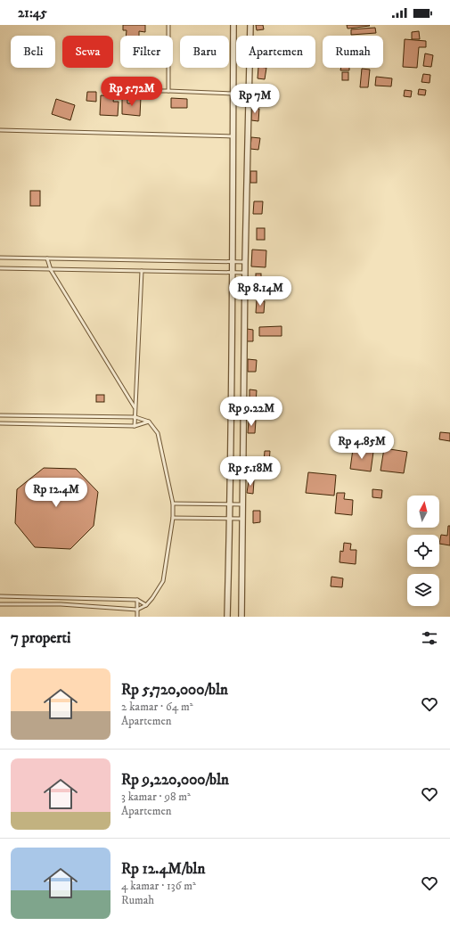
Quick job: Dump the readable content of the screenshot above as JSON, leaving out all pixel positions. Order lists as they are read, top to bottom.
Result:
{
  "north": "top",
  "page": {
    "status": "21:45",
    "chip": [
      "Beli",
      "Sewa",
      "Filter",
      "Baru",
      "Apartemen",
      "Rumah"
    ],
    "price": [
      "Rp 5.72M",
      "Rp 7M",
      "Rp 8.14M",
      "Rp 9.22M",
      "Rp 4.85M",
      "Rp 5.18M",
      "Rp 12.4M"
    ],
    "heading": "7 properti",
    "list": [
      {
        "name": "Rp 5,720,000/bln",
        "note": "2 kamar · 64 m² · Apartemen"
      },
      {
        "name": "Rp 9,220,000/bln",
        "note": "3 kamar · 98 m² · Apartemen"
      },
      {
        "name": "Rp 12.4M/bln",
        "note": "4 kamar · 136 m² · Rumah"
      }
    ]
  }
}
